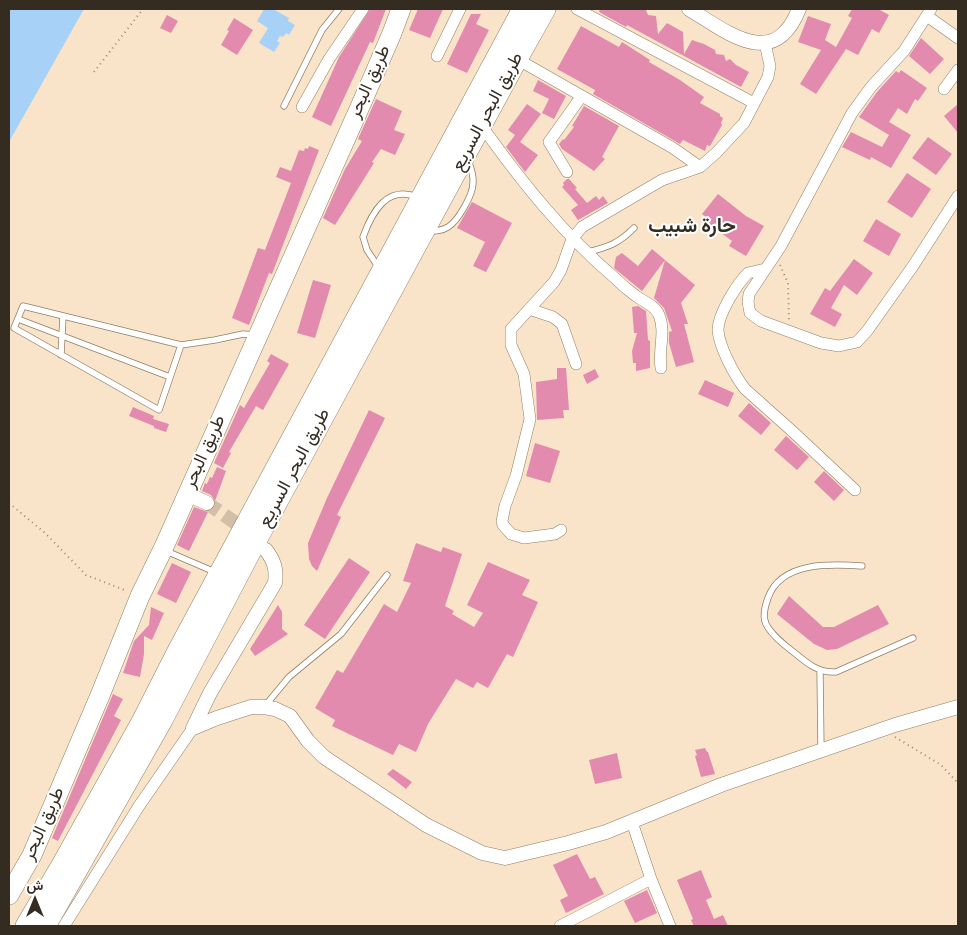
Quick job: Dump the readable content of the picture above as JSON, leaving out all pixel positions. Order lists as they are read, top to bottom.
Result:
{
  "streets": {
    "highway": ["طريق البحر", "طريق البحر السريع"]
  },
  "districts": ["حارة شبيب"],
  "north": "top"
}
